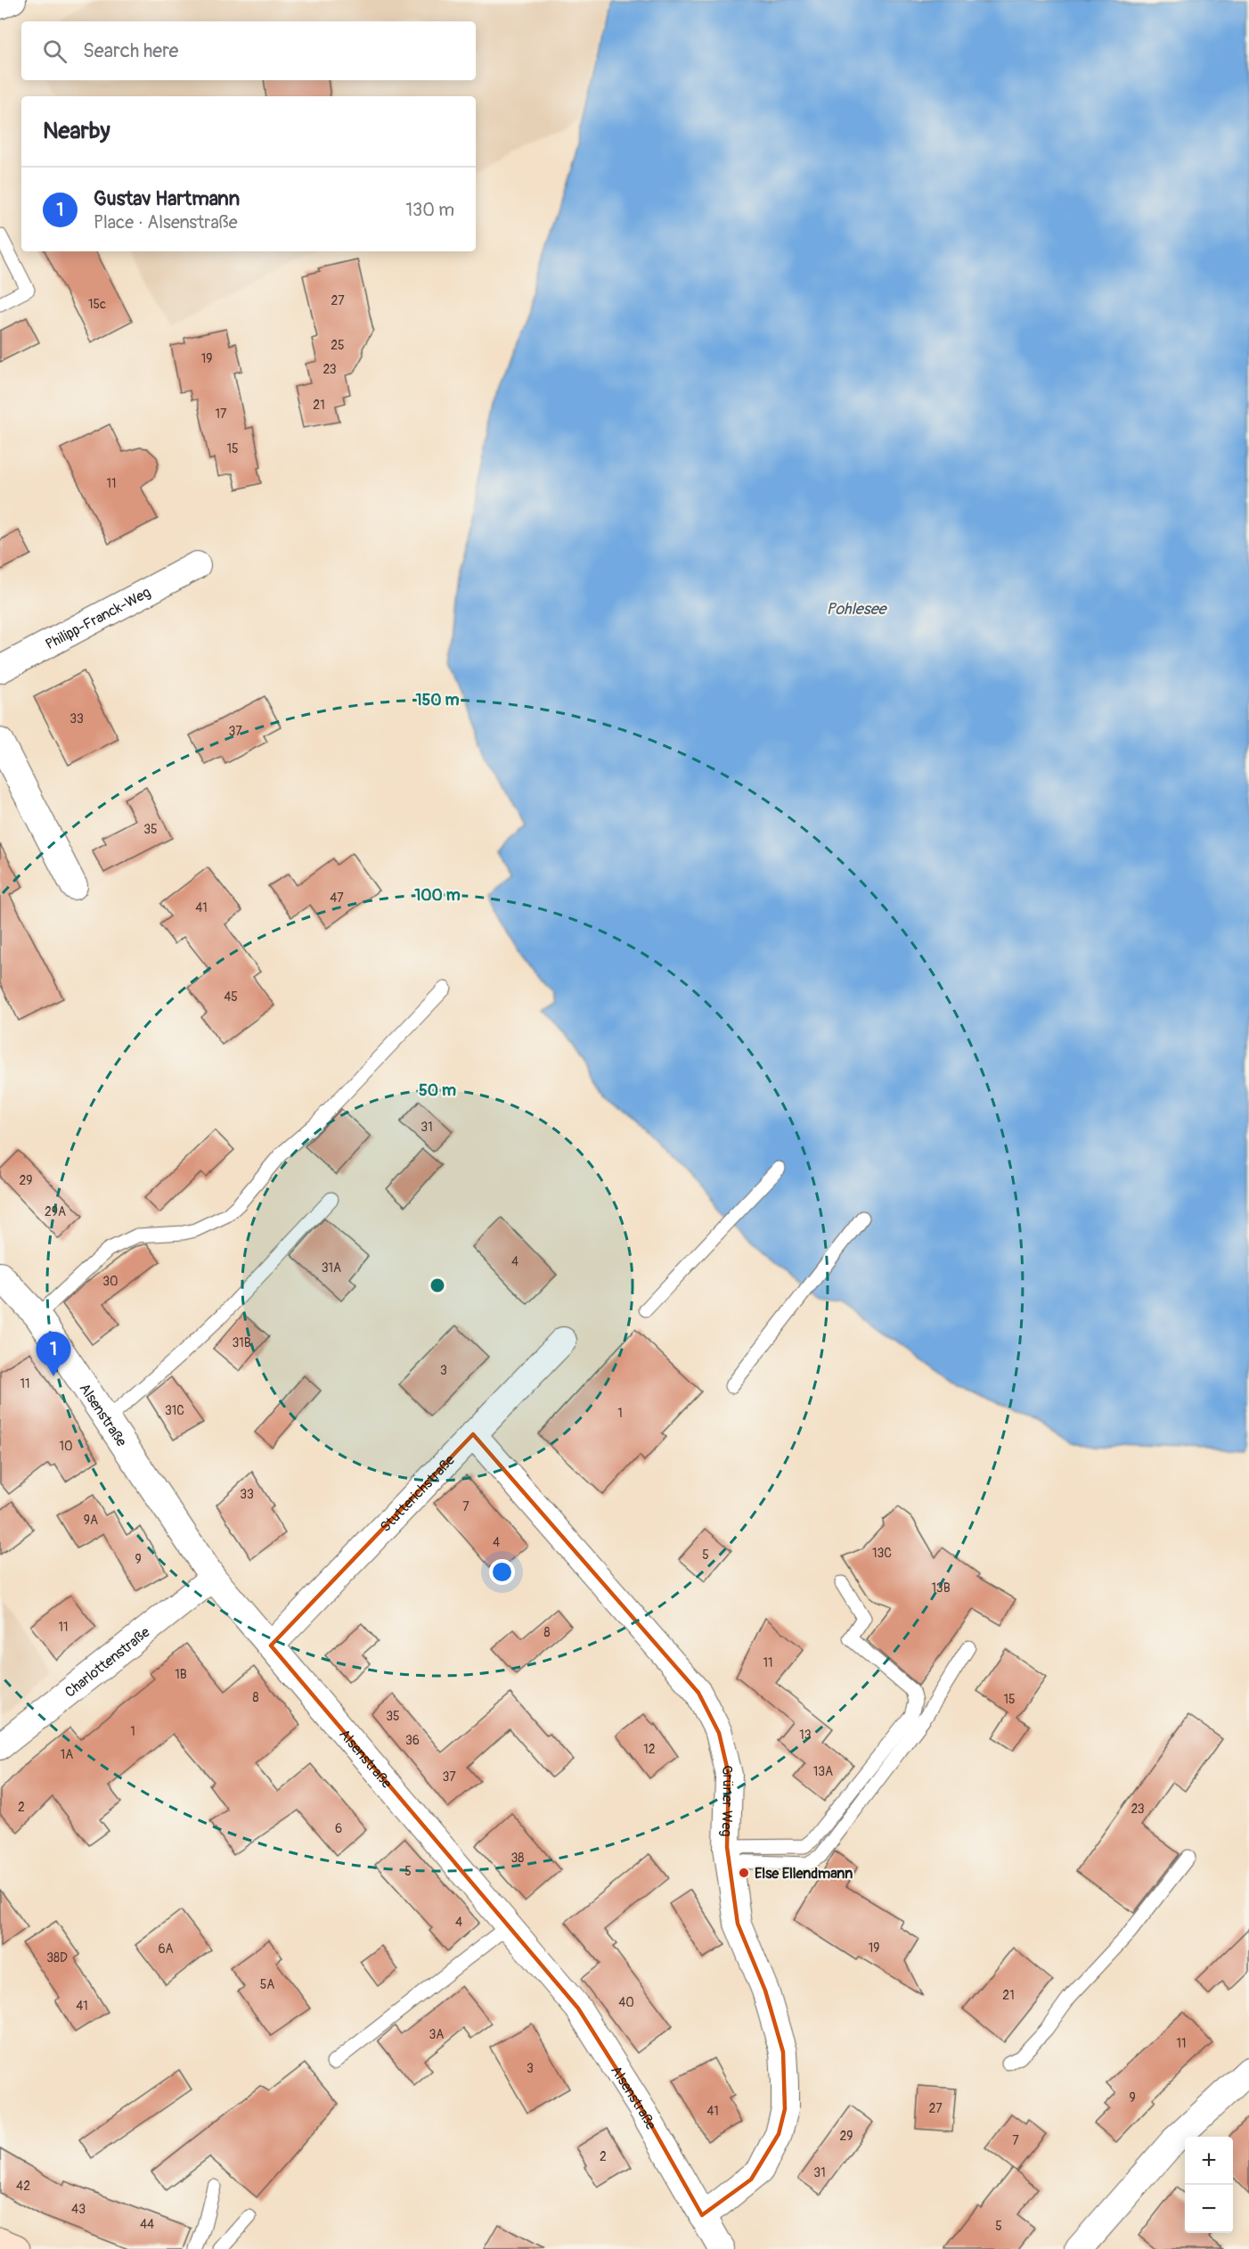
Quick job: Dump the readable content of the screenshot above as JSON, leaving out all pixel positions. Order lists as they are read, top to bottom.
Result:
{
  "streets": {
    "street": [
      "Philipp-Franck-Weg",
      "Alsenstraße",
      "Stutterichstraße",
      "Charlottenstraße",
      "Grüner Weg"
    ]
  },
  "crossings": [
    ["Alsenstraße", "Stutterichstraße"],
    ["Alsenstraße", "Charlottenstraße"],
    ["Alsenstraße", "Grüner Weg"],
    ["Stutterichstraße", "Grüner Weg"]
  ],
  "water": ["Pohlesee"],
  "places": ["Else Ellendmann"],
  "house_numbers": [
    "27",
    "15c",
    "25",
    "19",
    "23",
    "21",
    "17",
    "15",
    "11",
    "33",
    "37",
    "35",
    "47",
    "41",
    "45",
    "31",
    "29",
    "29A",
    "4",
    "31A",
    "30",
    "31B",
    "3",
    "11",
    "31C",
    "1",
    "10",
    "33",
    "7",
    "9A",
    "4",
    "13C",
    "5",
    "9",
    "13B",
    "11",
    "8",
    "11",
    "1B",
    "8",
    "15",
    "35",
    "1",
    "13",
    "36",
    "12",
    "1A",
    "13A",
    "37",
    "2",
    "23",
    "6",
    "38",
    "5",
    "4",
    "19",
    "6A",
    "38D",
    "5A",
    "21",
    "40",
    "41",
    "3A",
    "11",
    "3",
    "9",
    "27",
    "41",
    "29",
    "7",
    "2",
    "31",
    "42",
    "43",
    "44",
    "5"
  ],
  "page": {
    "search": "Search here",
    "heading": "Nearby",
    "list": [
      {
        "mark": "1",
        "name": "Gustav Hartmann",
        "note": "Place · Alsenstraße",
        "value": "130 m"
      }
    ],
    "pins": "1",
    "map_buttons": ["+", "−"]
  },
  "rings": ["150 m", "100 m", "50 m"]
}
